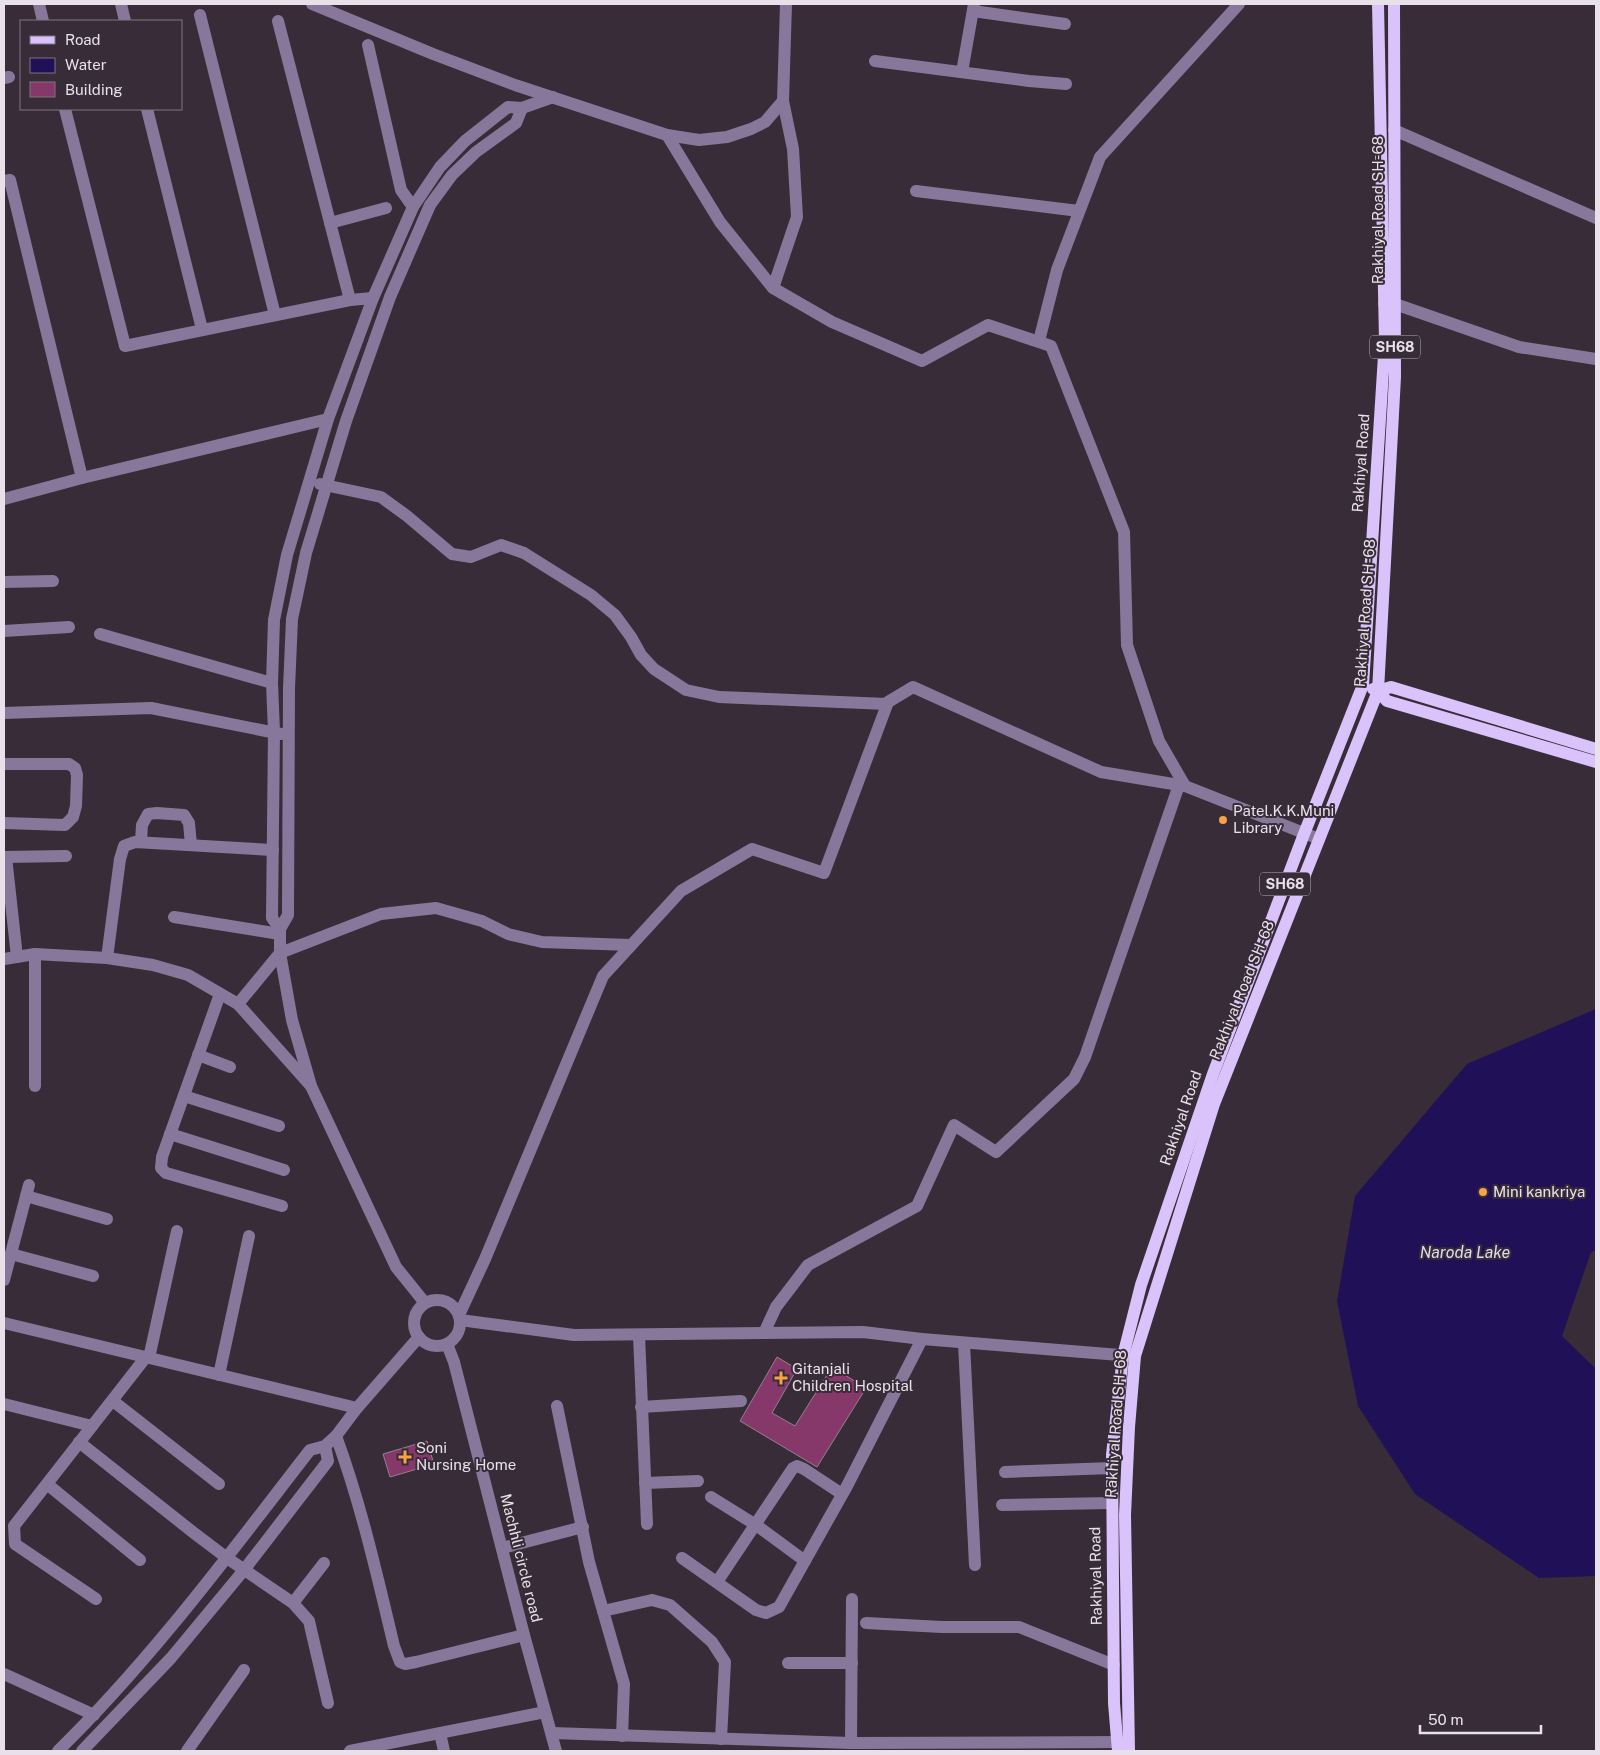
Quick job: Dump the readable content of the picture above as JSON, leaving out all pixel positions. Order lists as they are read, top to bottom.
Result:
{
  "streets": {
    "main road": ["Rakhiyal Road SH-68", "SH68", "Rakhiyal Road"],
    "street": ["Machhli circle road"]
  },
  "crossings": [
    ["Rakhiyal Road SH-68", "Rakhiyal Road"]
  ],
  "water": ["Naroda Lake"],
  "places": {
    "other": ["Patel.K.K.Muni Library", "Mini kankriya"],
    "health": ["Gitanjali Children Hospital", "Soni Nursing Home"]
  },
  "legend": ["Road", "Water", "Building"],
  "scale_bar": "50 m"
}
